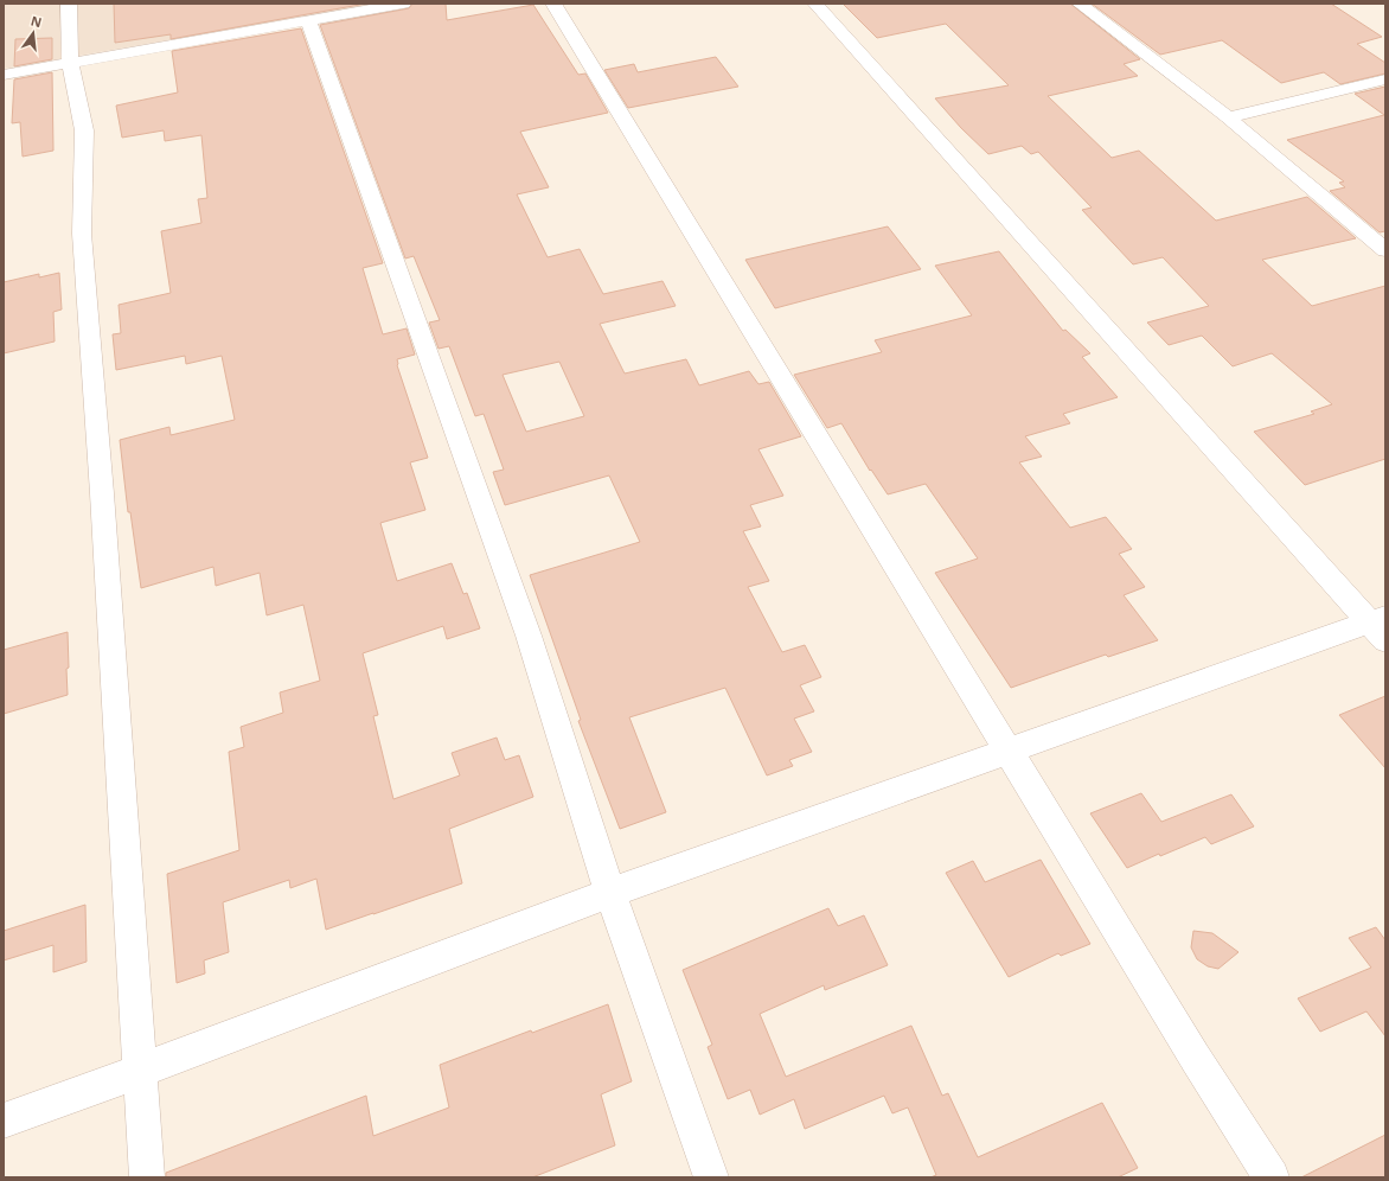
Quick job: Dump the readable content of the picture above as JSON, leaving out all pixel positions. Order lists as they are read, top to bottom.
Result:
{
  "north": "top"
}
